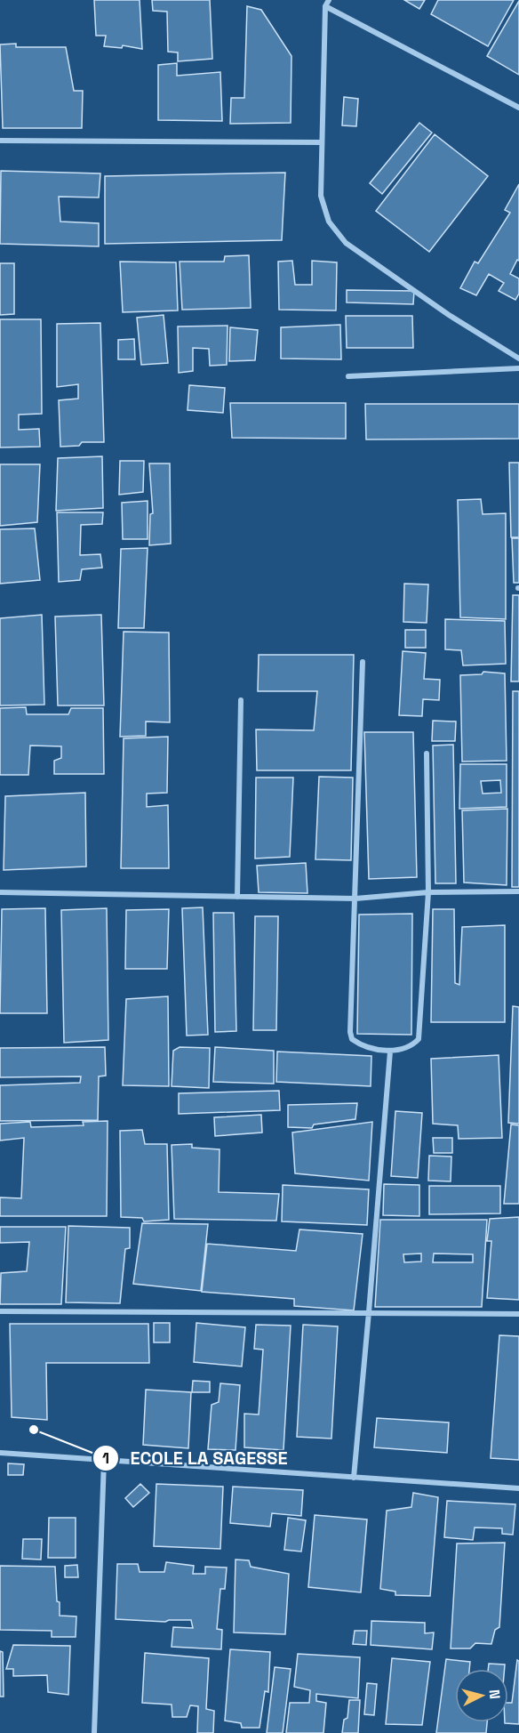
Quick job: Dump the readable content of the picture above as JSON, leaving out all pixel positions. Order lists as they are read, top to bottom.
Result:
{
  "places": ["ECOLE LA SAGESSE"],
  "north": "right"
}
